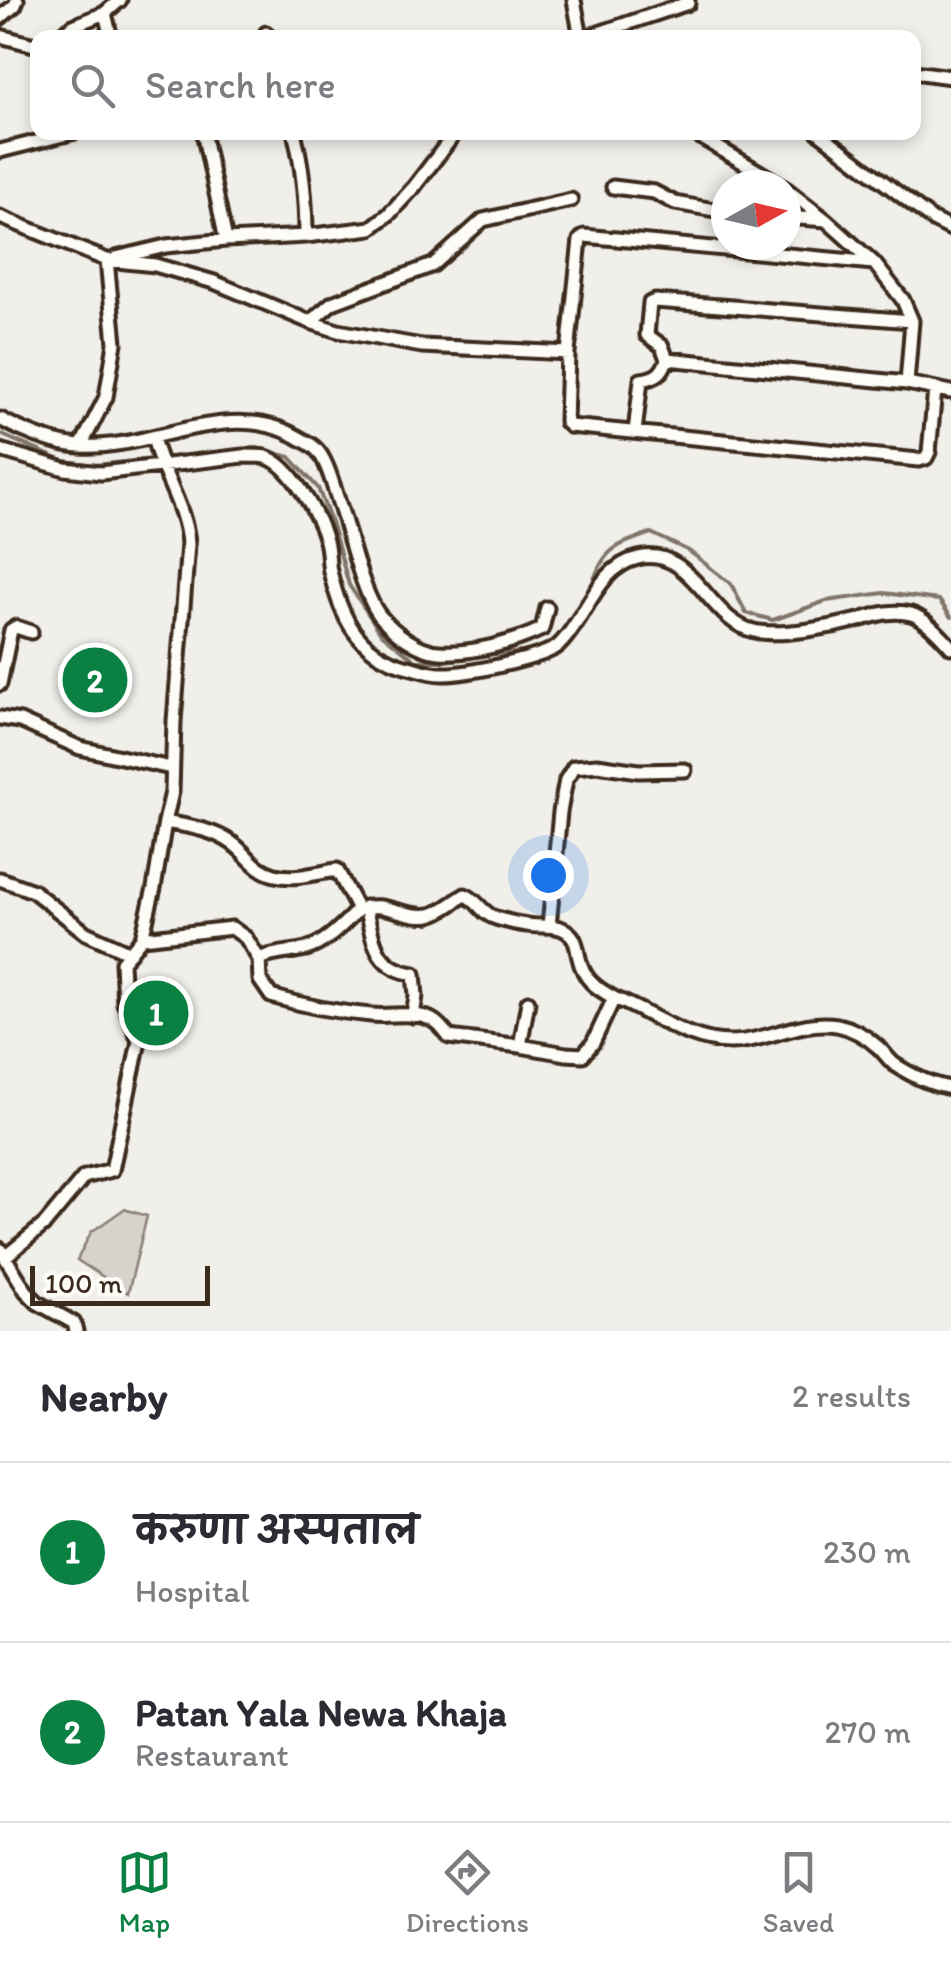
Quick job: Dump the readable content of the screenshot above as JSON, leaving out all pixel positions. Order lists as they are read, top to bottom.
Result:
{
  "scale_bar": "100 m",
  "north": "right",
  "page": {
    "search": "Search here",
    "pins": ["2", "1"],
    "scale": "100 m",
    "heading": ["Nearby", "2 results"],
    "list": [
      {
        "mark": "1",
        "name": "करुणा अस्पताल",
        "note": "Hospital",
        "value": "230 m"
      },
      {
        "mark": "2",
        "name": "Patan Yala Newa Khaja",
        "note": "Restaurant",
        "value": "270 m"
      }
    ],
    "nav": ["Map", "Directions", "Saved"]
  }
}
